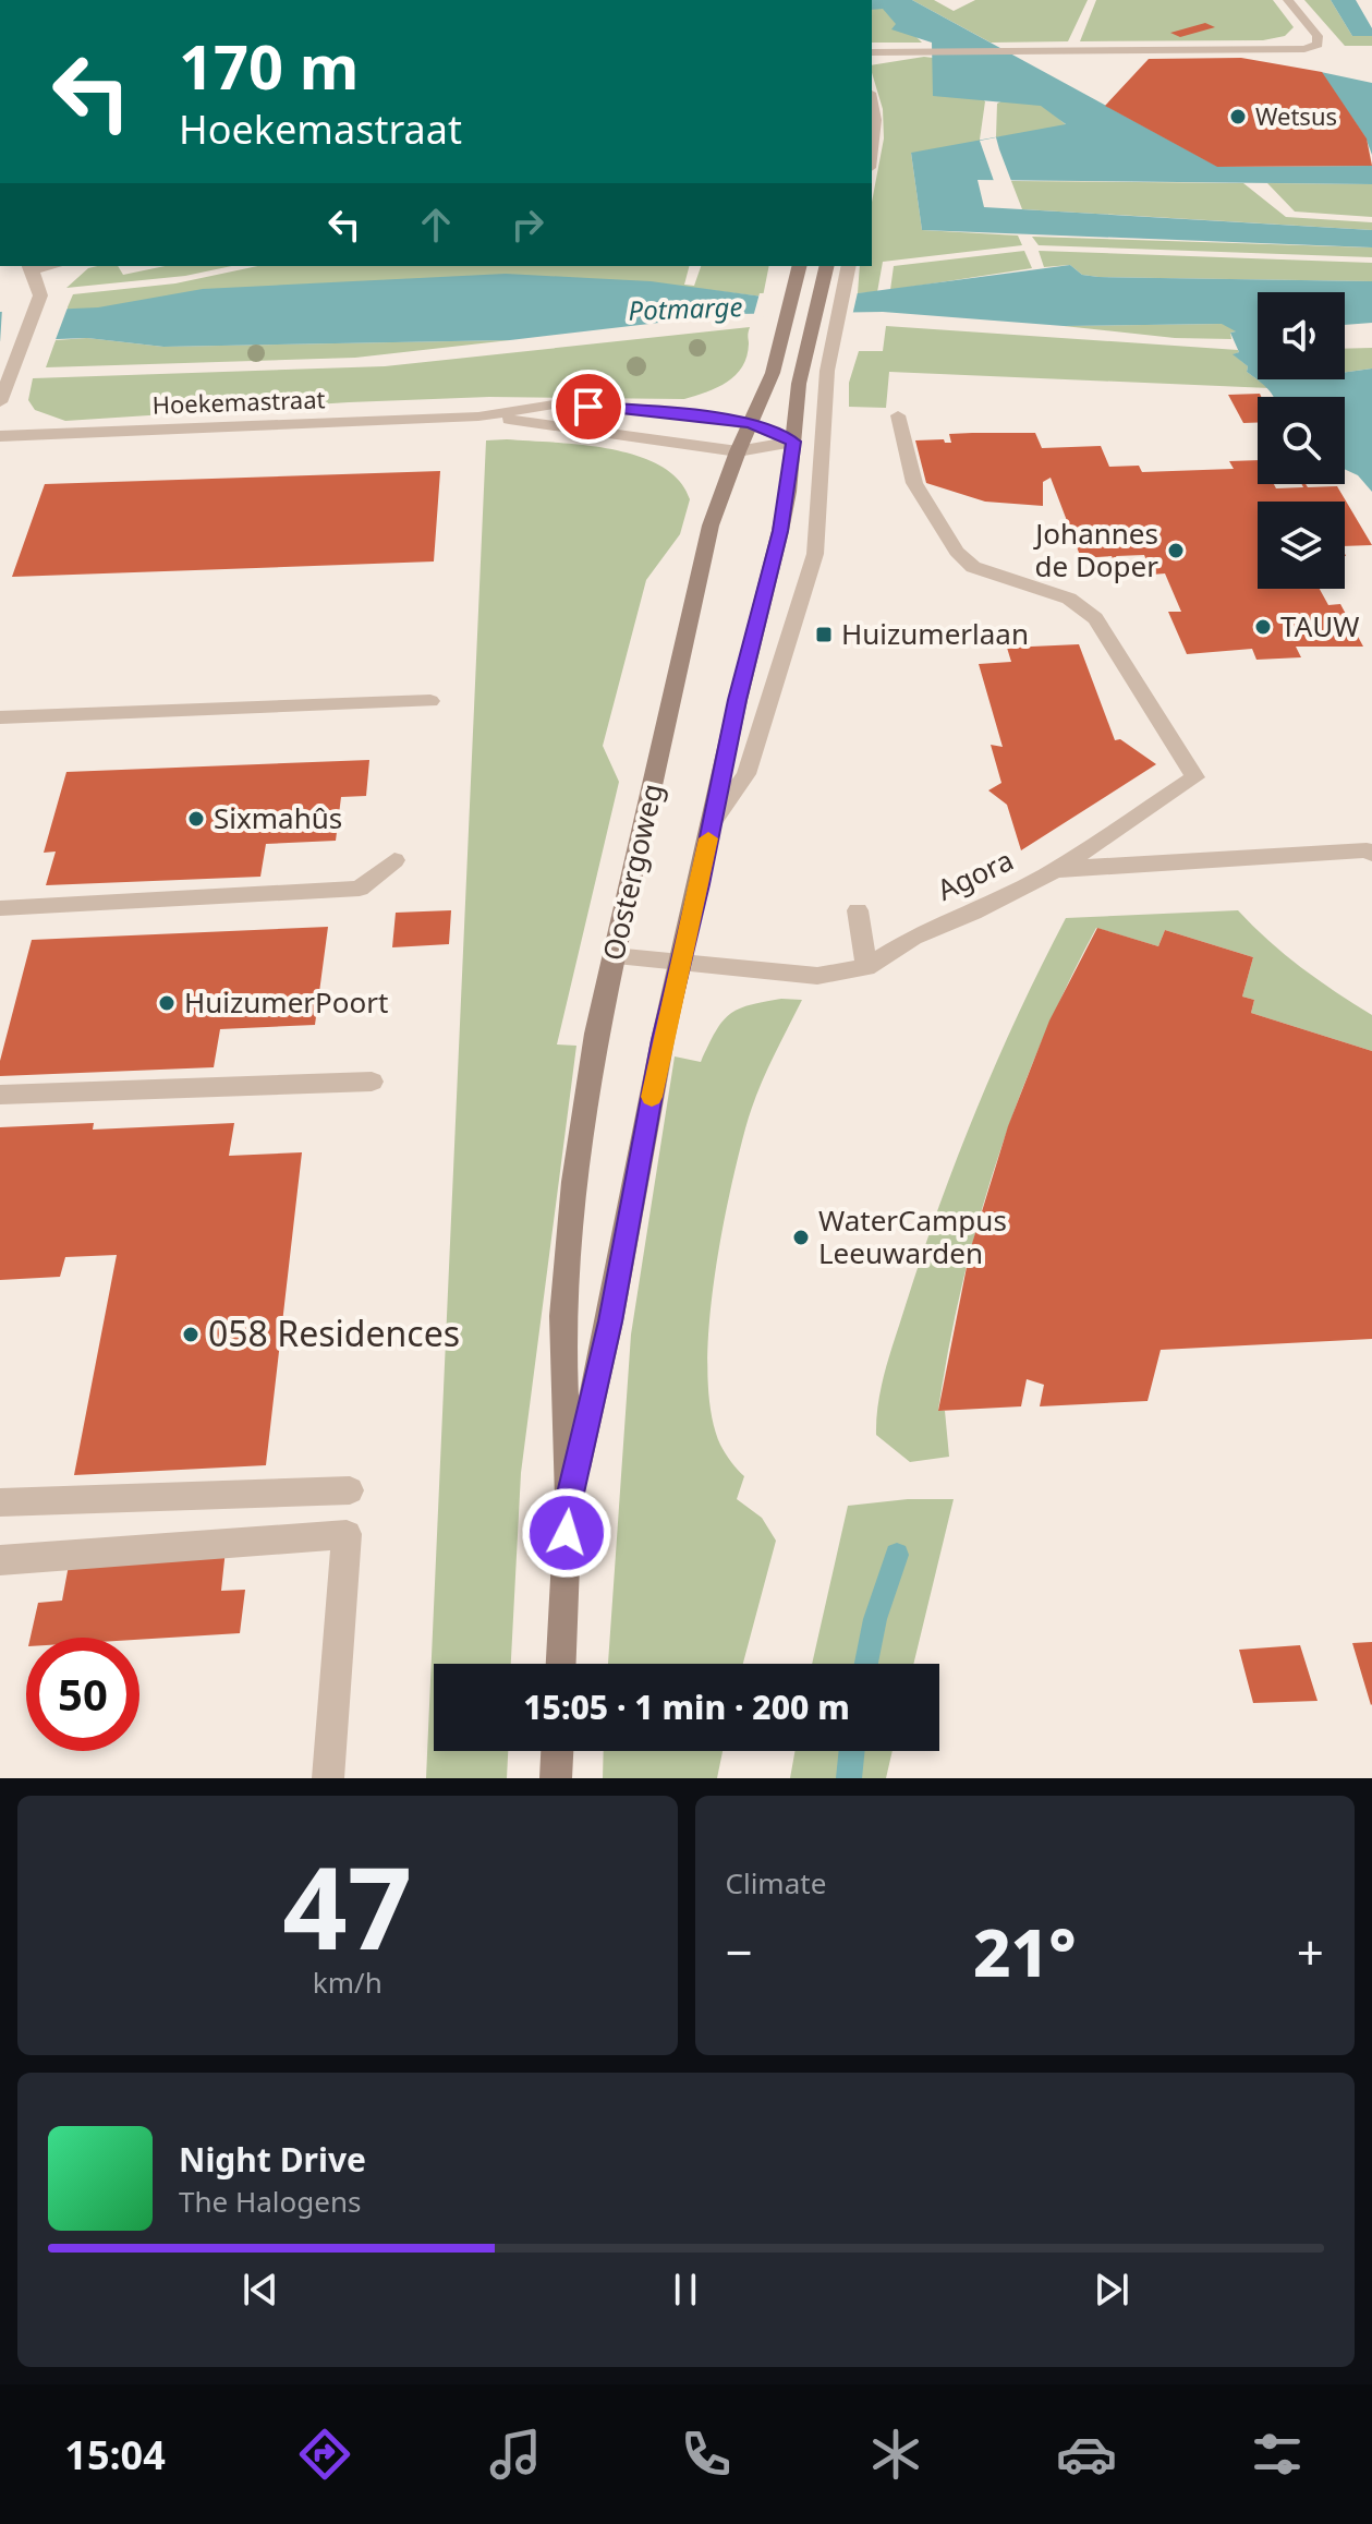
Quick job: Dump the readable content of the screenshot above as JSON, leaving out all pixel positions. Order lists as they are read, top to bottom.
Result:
{
  "streets": {
    "main road": ["Oostergoweg"],
    "street": ["Hoekemastraat", "Agora"]
  },
  "crossings": [
    ["Hoekemastraat", "Oostergoweg"],
    ["Oostergoweg", "Agora"]
  ],
  "water": ["Potmarge"],
  "places": {
    "other": [
      "Wetsus",
      "Johannes de Doper",
      "TAUW",
      "Sixmahûs",
      "HuizumerPoort",
      "WaterCampus Leeuwarden",
      "058 Residences"
    ],
    "transit": ["Huizumerlaan"]
  },
  "page": {
    "turn": ["170 m", "Hoekemastraat"],
    "limit": "50",
    "trip": "15:05 · 1 min · 200 m",
    "tile": [
      ["47", "km/h"],
      "Climate"
    ],
    "heat": ["−", "21°", "+"],
    "song": ["Night Drive", "The Halogens"],
    "tabs": "15:04"
  }
}
